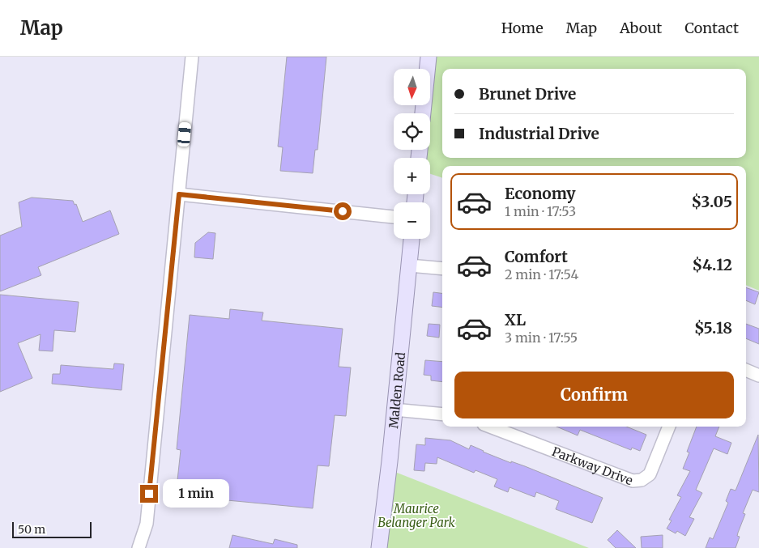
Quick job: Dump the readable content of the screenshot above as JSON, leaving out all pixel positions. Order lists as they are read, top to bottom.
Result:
{
  "streets": {
    "main road": ["Malden Road"],
    "street": ["Parkway Drive"]
  },
  "parks": ["Maurice Belanger Park"],
  "scale_bar": "50 m",
  "north": "bottom",
  "page": {
    "header": "Map",
    "nav": [
      "Home",
      "Map",
      "About",
      "Contact"
    ],
    "map_buttons": ["+", "−"],
    "banner": ["Brunet Drive", "Industrial Drive"],
    "list": [
      {
        "name": "Economy",
        "note": "1 min · 17:53",
        "value": "$3.05"
      },
      {
        "name": "Comfort",
        "note": "2 min · 17:54",
        "value": "$4.12"
      },
      {
        "name": "XL",
        "note": "3 min · 17:55",
        "value": "$5.18"
      }
    ],
    "buttons": "Confirm",
    "bubble": "1 min",
    "scale": "50 m"
  }
}
